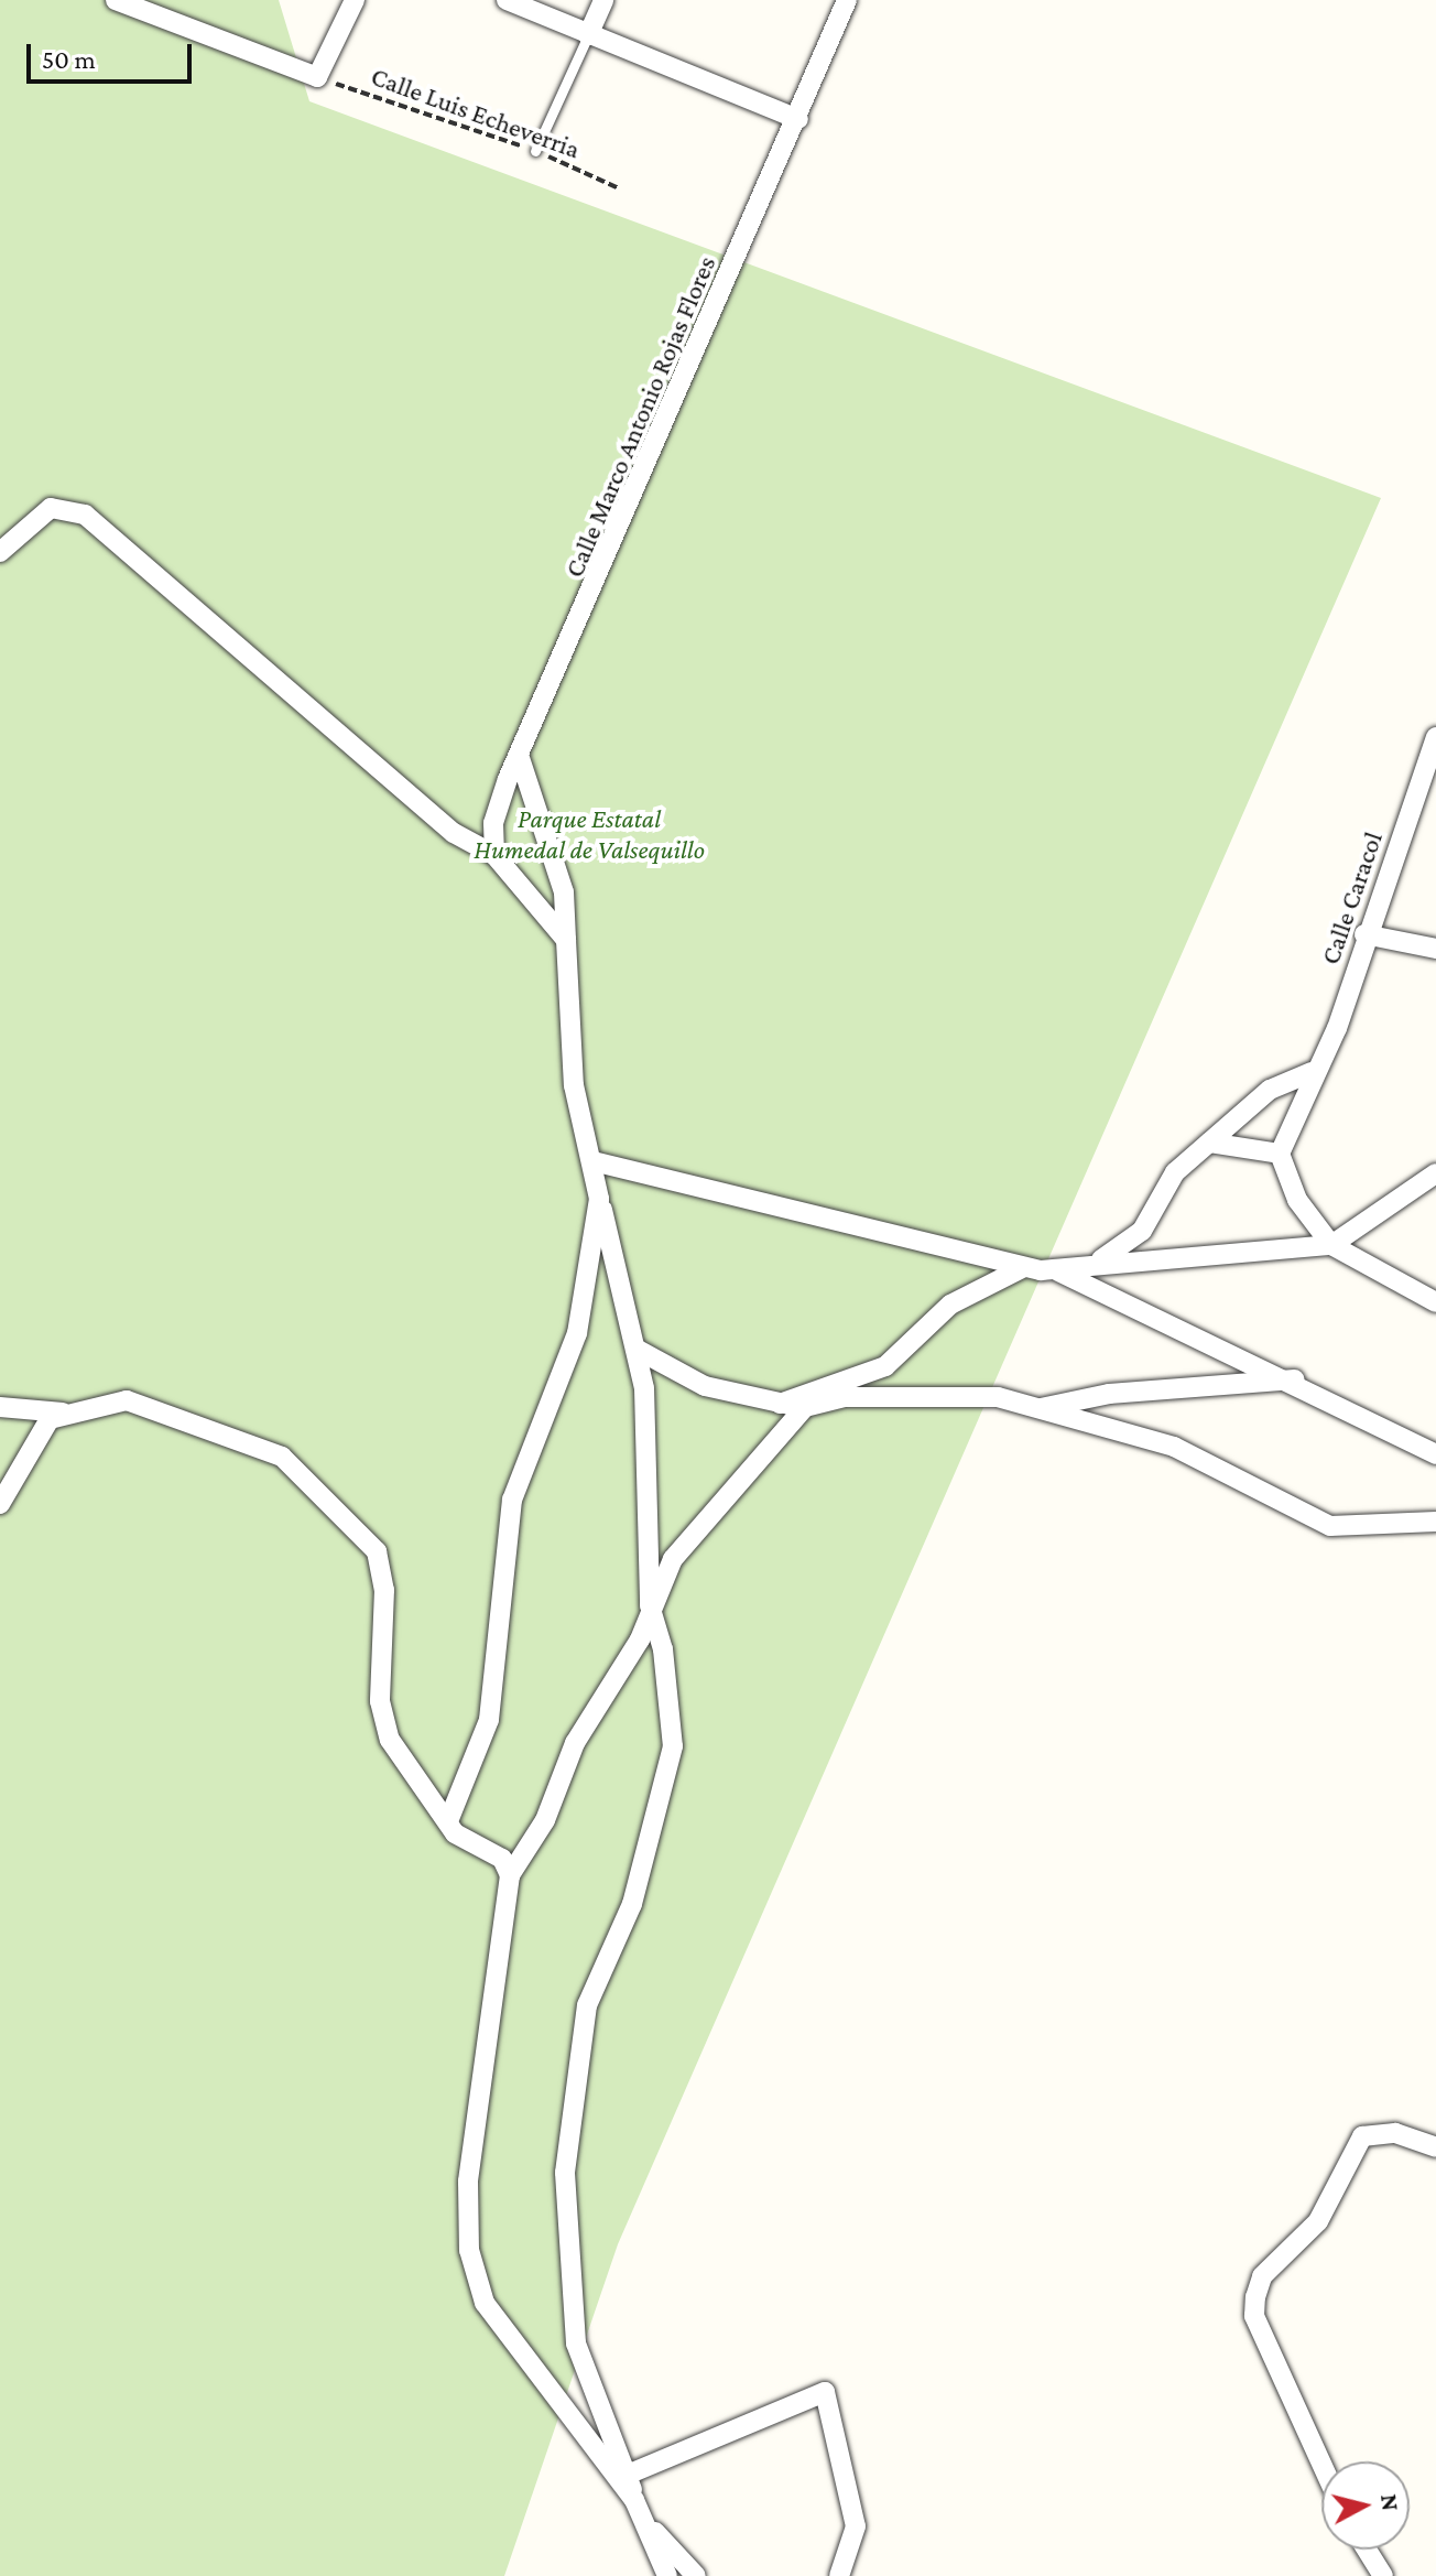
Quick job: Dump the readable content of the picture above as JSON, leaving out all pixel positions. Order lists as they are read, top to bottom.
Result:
{
  "streets": {
    "street": ["Calle Marco Antonio Rojas Flores", "Calle Caracol"],
    "path": ["Calle Luis Echeverria"]
  },
  "parks": ["Parque Estatal Humedal de Valsequillo"],
  "scale_bar": "50 m",
  "north": "right"
}
